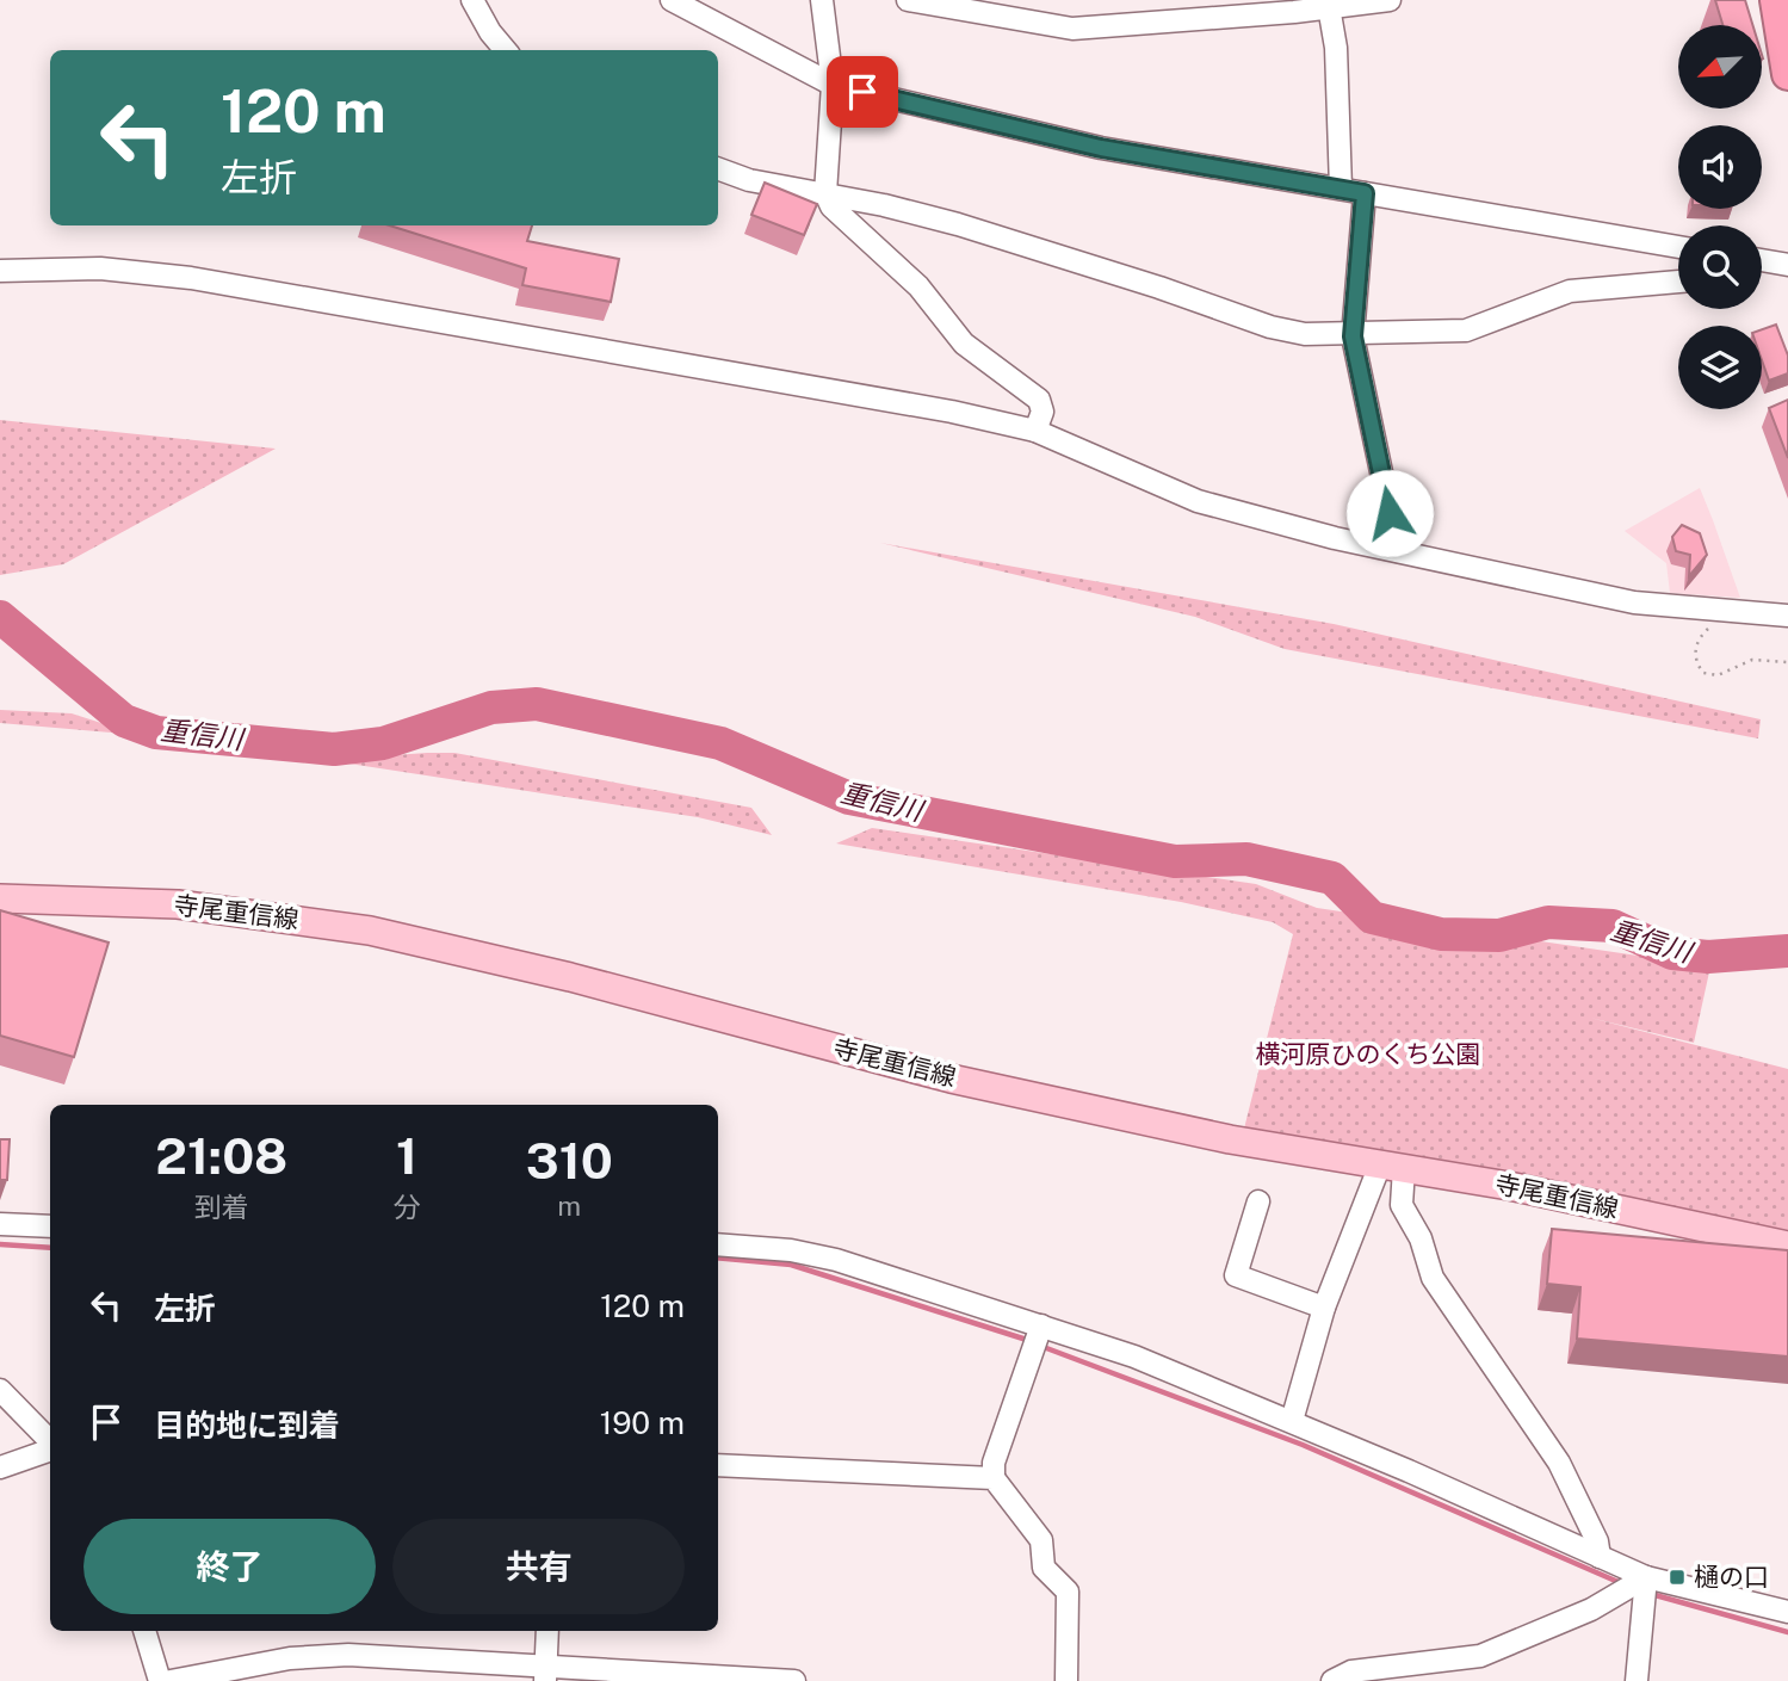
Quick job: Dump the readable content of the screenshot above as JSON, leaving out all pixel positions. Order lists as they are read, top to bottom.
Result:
{
  "streets": {
    "main road": ["寺尾重信線"]
  },
  "water": ["重信川"],
  "parks": ["横河原ひのくち公園"],
  "places": {
    "transit": ["樋の口"]
  },
  "north": "bottom left",
  "page": {
    "turn": ["120 m", "左折"],
    "eta": [
      "21:08",
      "到着",
      "1",
      "分",
      "310",
      "m"
    ],
    "list": [
      {
        "name": "左折",
        "value": "120 m"
      },
      {
        "name": "目的地に到着",
        "value": "190 m"
      }
    ],
    "buttons": ["終了", "共有"]
  }
}
